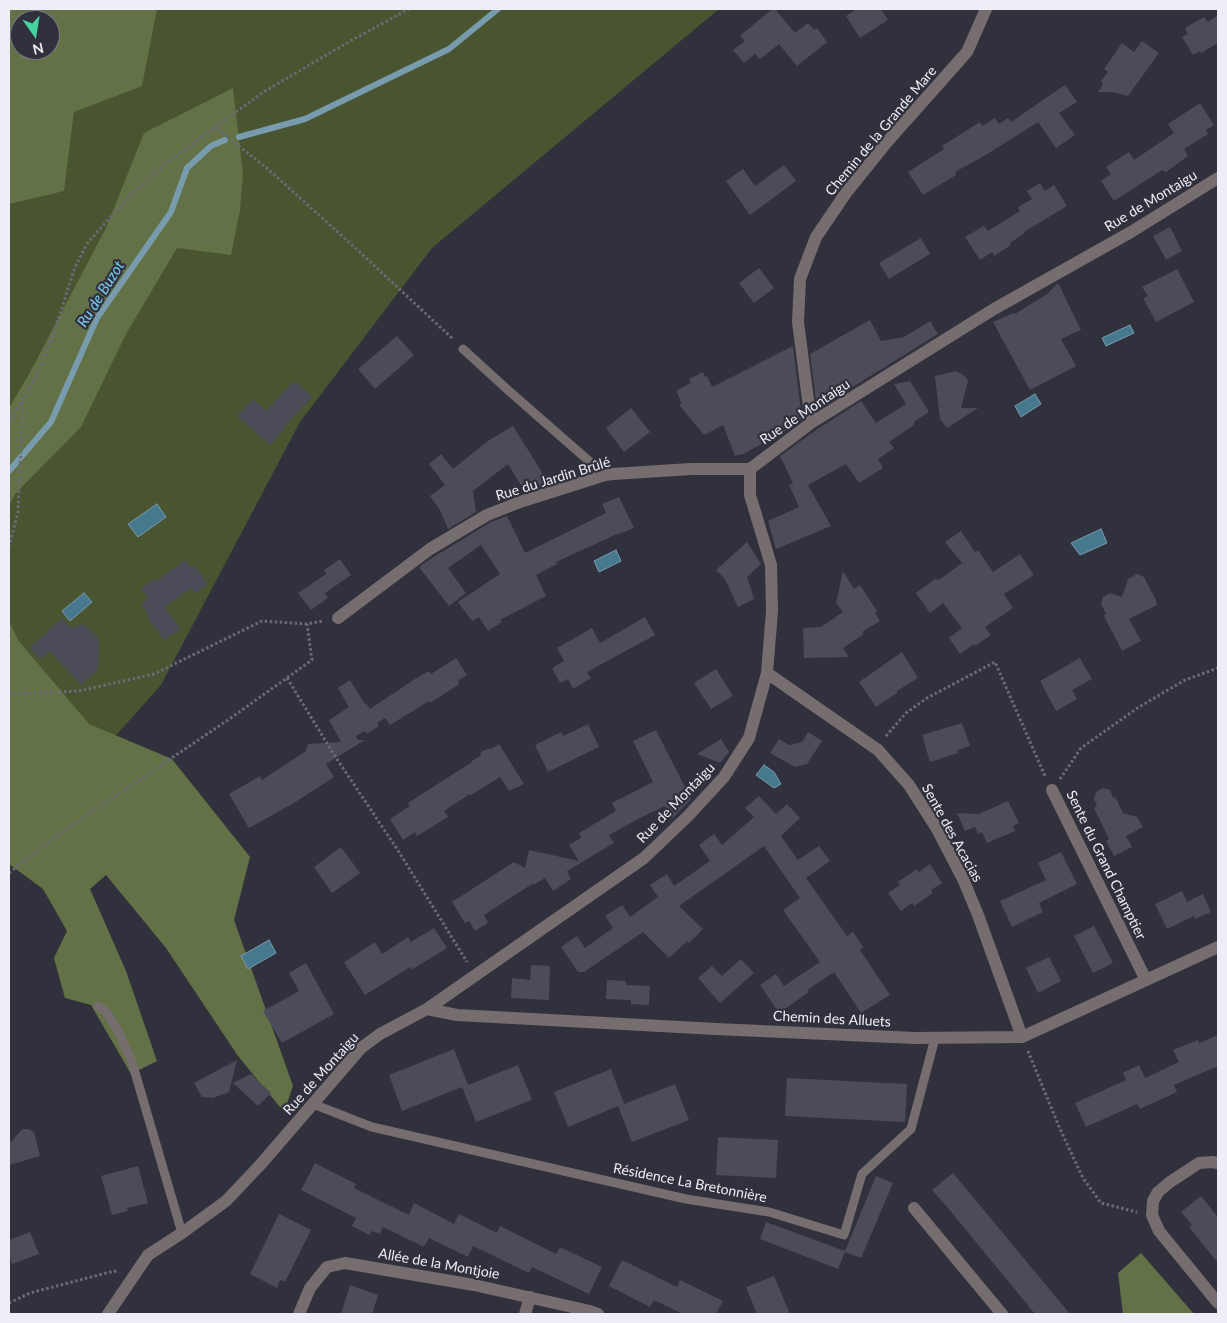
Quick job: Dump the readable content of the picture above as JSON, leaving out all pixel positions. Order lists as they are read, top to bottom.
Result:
{
  "streets": {
    "street": [
      "Chemin de la Grande Mare",
      "Rue de Montaigu",
      "Rue du Jardin Brûlé",
      "Sente des Acacias",
      "Sente du Grand Champtier",
      "Chemin des Alluets",
      "Allée de la Montjoie"
    ],
    "lane": ["Résidence La Bretonnière"]
  },
  "crossings": [
    ["Chemin de la Grande Mare", "Rue de Montaigu"],
    ["Rue de Montaigu", "Rue du Jardin Brûlé"],
    ["Rue de Montaigu", "Sente des Acacias"],
    ["Rue de Montaigu", "Chemin des Alluets"],
    ["Rue de Montaigu", "Résidence La Bretonnière"],
    ["Sente des Acacias", "Chemin des Alluets"],
    ["Sente du Grand Champtier", "Chemin des Alluets"],
    ["Chemin des Alluets", "Résidence La Bretonnière"]
  ],
  "water": ["Ru de Buzot"],
  "north": "bottom"
}
